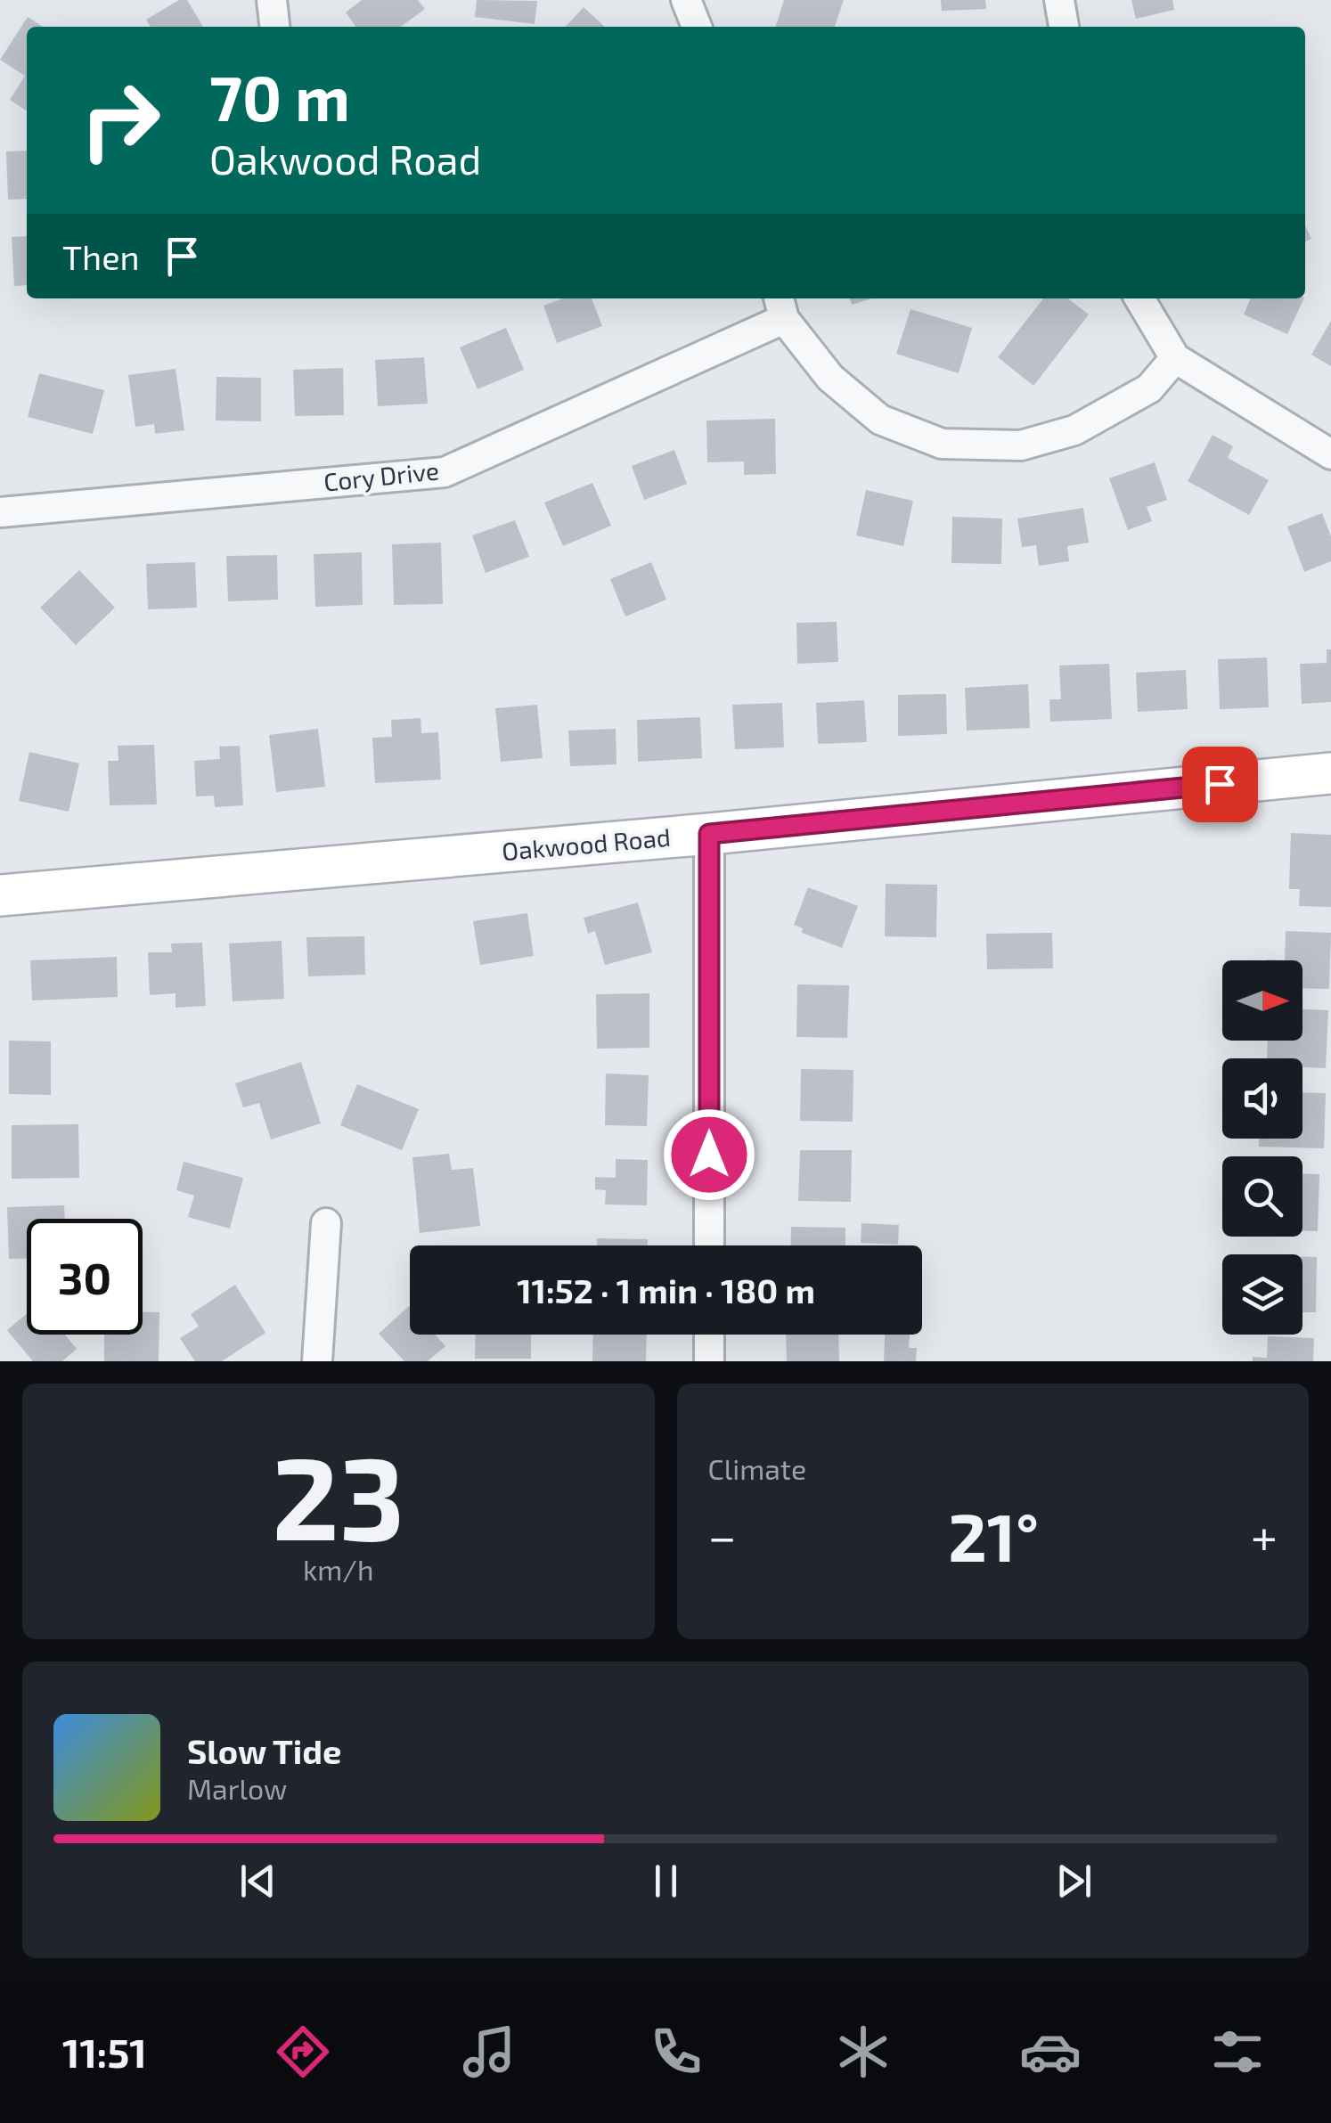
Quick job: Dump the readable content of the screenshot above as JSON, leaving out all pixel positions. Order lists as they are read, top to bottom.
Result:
{
  "streets": {
    "street": ["Cory Drive", "Oakwood Road"]
  },
  "north": "right",
  "page": {
    "turn": ["70 m", "Oakwood Road"],
    "then": "Then",
    "limit": "30",
    "trip": "11:52 · 1 min · 180 m",
    "tile": [
      ["23", "km/h"],
      "Climate"
    ],
    "heat": ["−", "21°", "+"],
    "song": ["Slow Tide", "Marlow"],
    "tabs": "11:51"
  }
}
